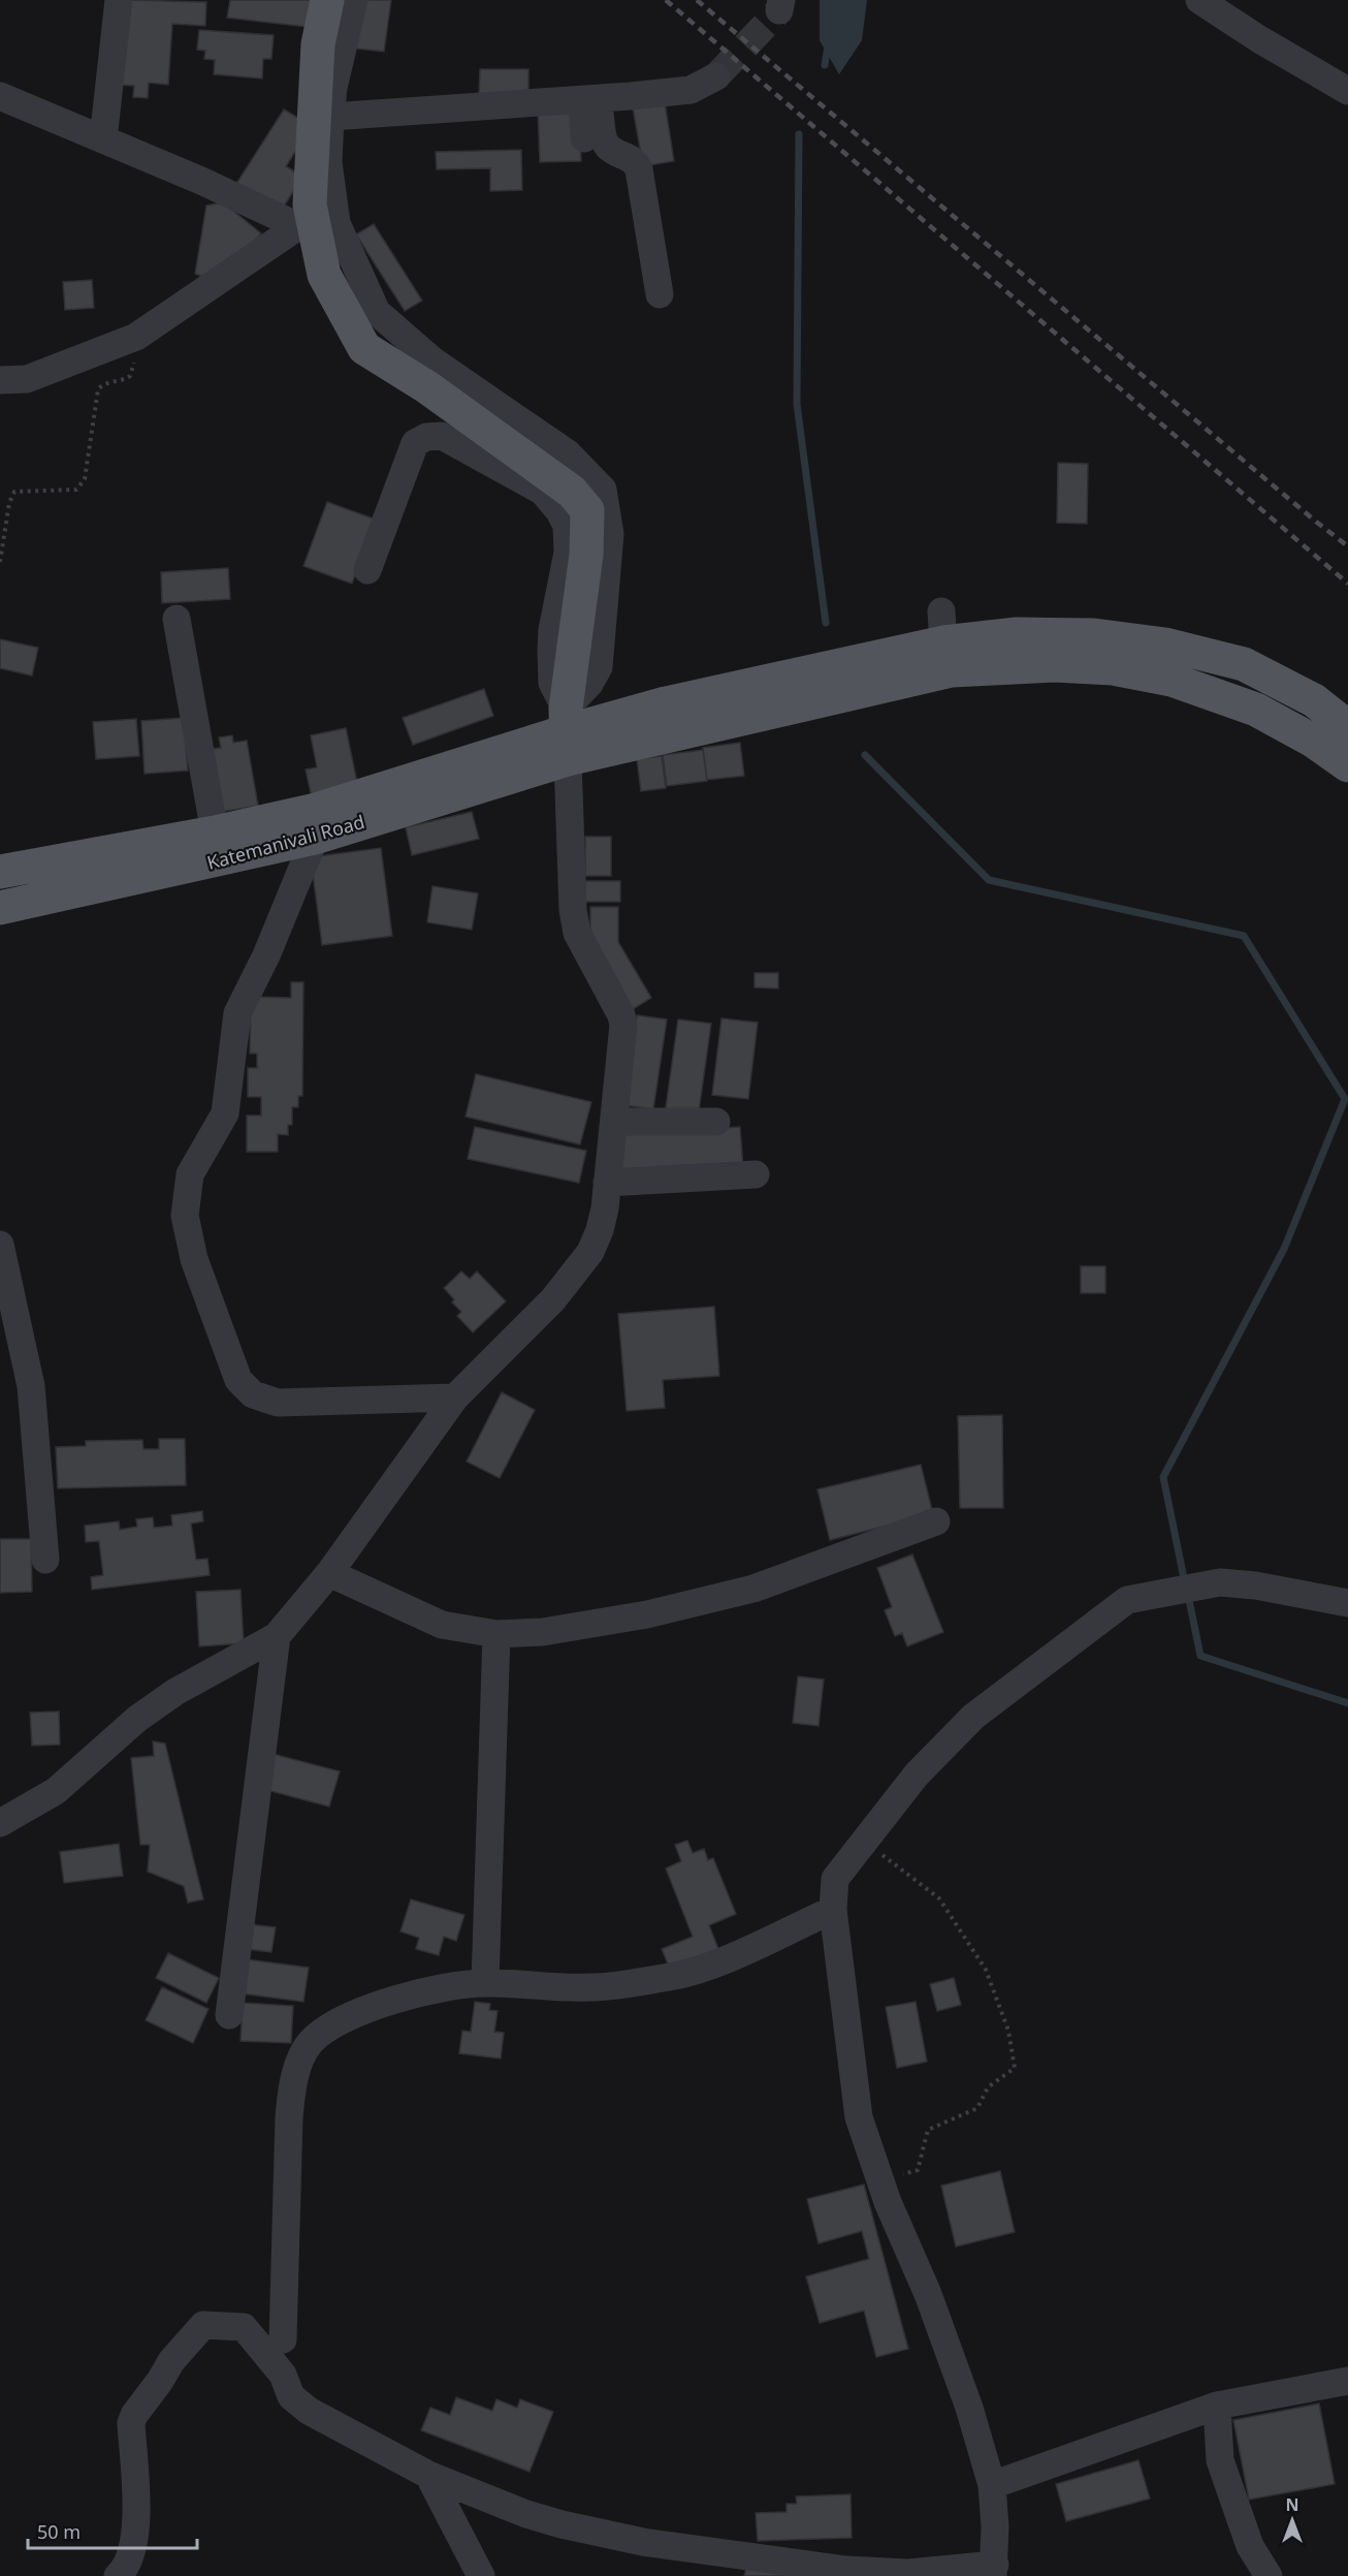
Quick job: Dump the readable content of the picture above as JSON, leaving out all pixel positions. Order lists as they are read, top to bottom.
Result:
{
  "streets": {
    "main road": ["Katemanivali Road"]
  },
  "scale_bar": "50 m",
  "north": "top"
}
